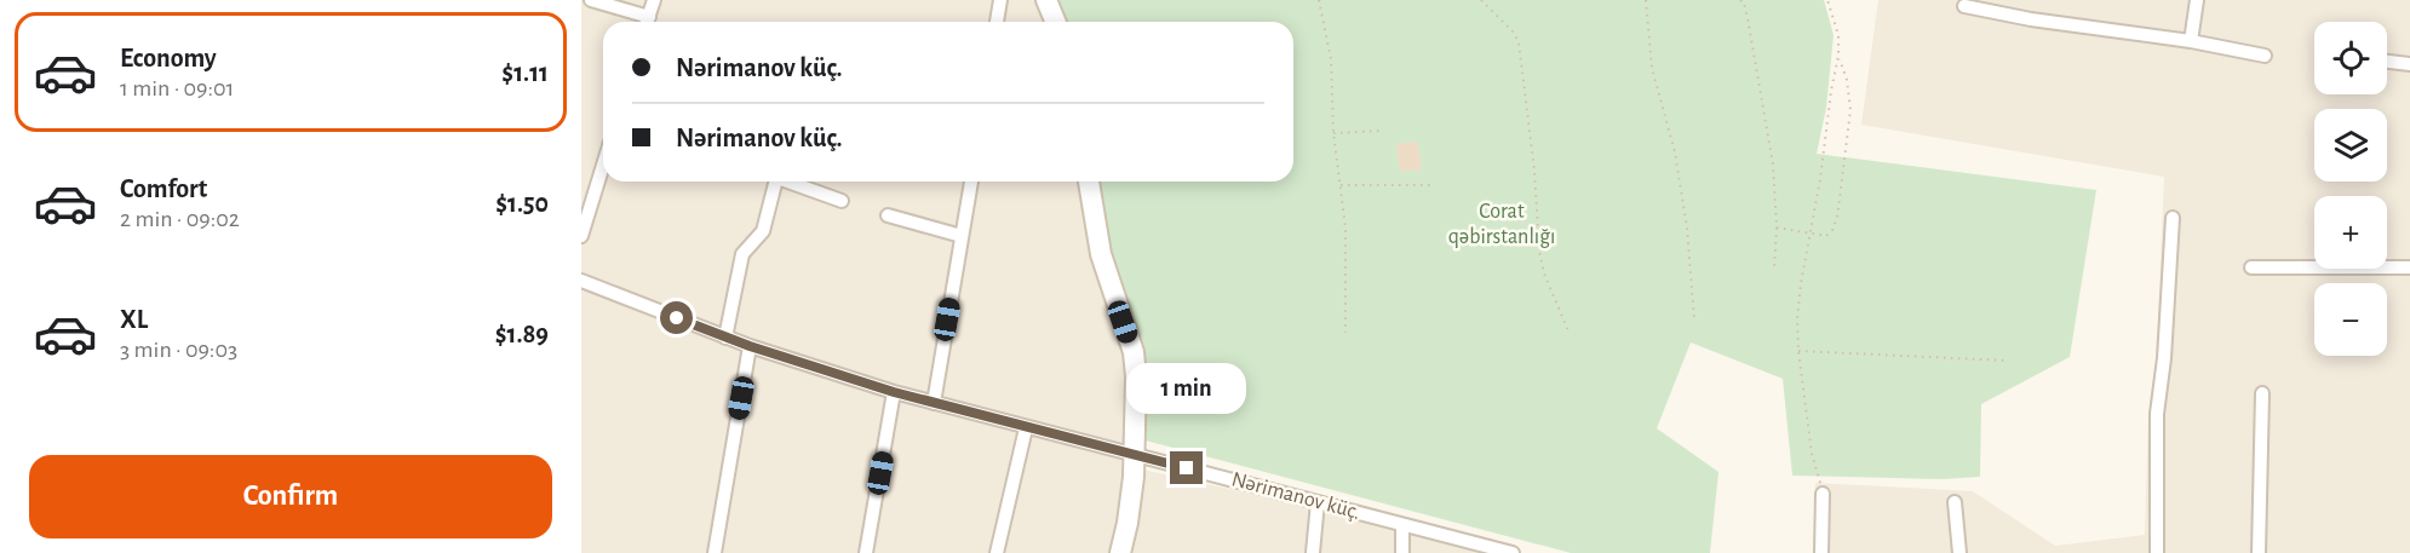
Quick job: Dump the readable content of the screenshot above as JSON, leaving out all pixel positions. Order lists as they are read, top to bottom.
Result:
{
  "streets": {
    "street": ["Nərimanov küç."]
  },
  "parks": ["Corat qəbirstanlığı"],
  "page": {
    "list": [
      {
        "name": "Economy",
        "note": "1 min · 09:01",
        "value": "$1.11"
      },
      {
        "name": "Comfort",
        "note": "2 min · 09:02",
        "value": "$1.50"
      },
      {
        "name": "XL",
        "note": "3 min · 09:03",
        "value": "$1.89"
      }
    ],
    "map_buttons": ["+", "−"],
    "banner": ["Nərimanov küç.", "Nərimanov küç."],
    "bubble": "1 min",
    "buttons": "Confirm"
  }
}
